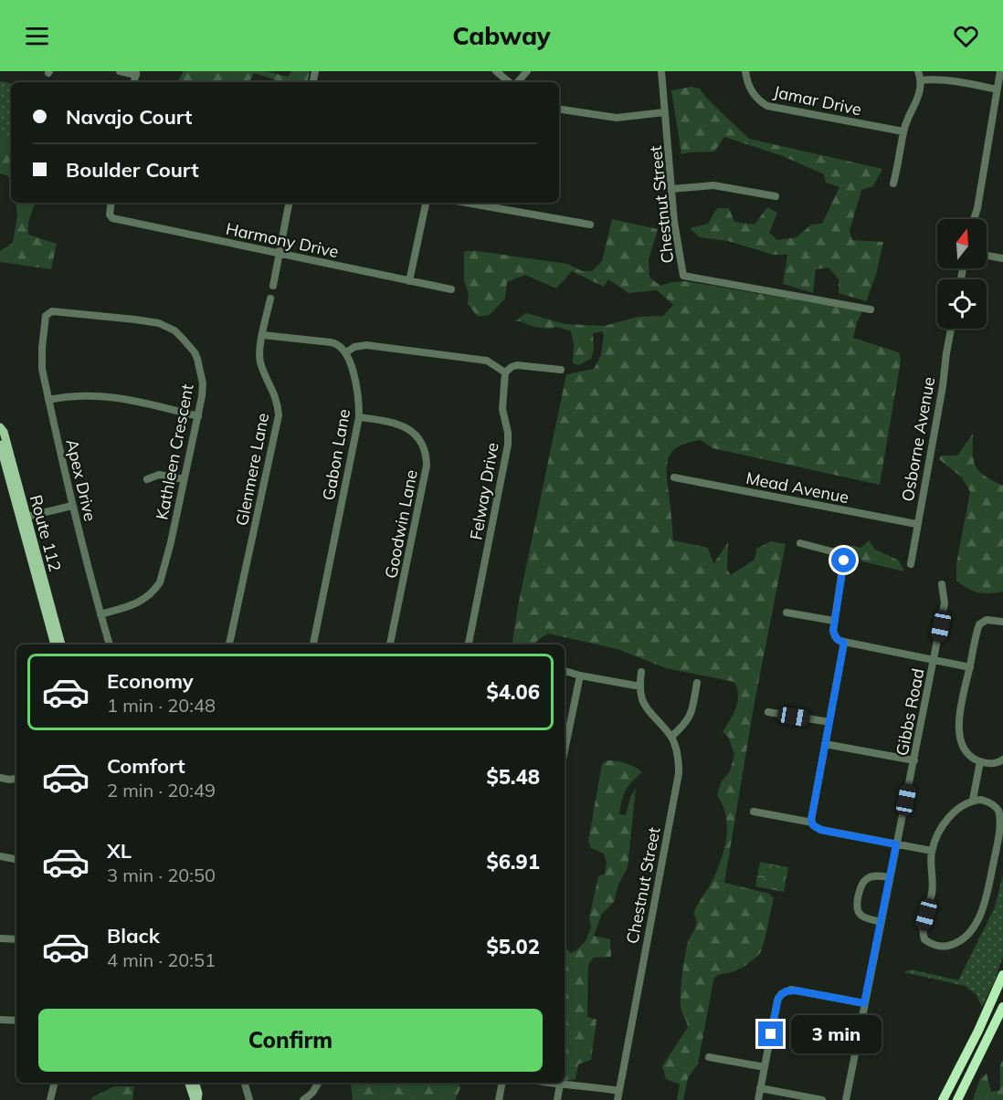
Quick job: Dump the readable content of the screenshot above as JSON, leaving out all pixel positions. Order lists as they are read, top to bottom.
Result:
{
  "streets": {
    "main road": ["Route 112"],
    "street": [
      "Jamar Drive",
      "Chestnut Street",
      "Harmony Drive",
      "Osborne Avenue",
      "Kathleen Crescent",
      "Gabon Lane",
      "Glenmere Lane",
      "Apex Drive",
      "Mead Avenue",
      "Felway Drive",
      "Goodwin Lane",
      "Gibbs Road"
    ]
  },
  "crossings": [
    ["Osborne Avenue", "Mead Avenue"],
    ["Kathleen Crescent", "Apex Drive"],
    ["Gabon Lane", "Goodwin Lane"]
  ],
  "north": "top",
  "page": {
    "header": "Cabway",
    "banner": ["Navajo Court", "Boulder Court"],
    "list": [
      {
        "name": "Economy",
        "note": "1 min · 20:48",
        "value": "$4.06"
      },
      {
        "name": "Comfort",
        "note": "2 min · 20:49",
        "value": "$5.48"
      },
      {
        "name": "XL",
        "note": "3 min · 20:50",
        "value": "$6.91"
      },
      {
        "name": "Black",
        "note": "4 min · 20:51",
        "value": "$5.02"
      }
    ],
    "buttons": "Confirm",
    "bubble": "3 min"
  }
}
